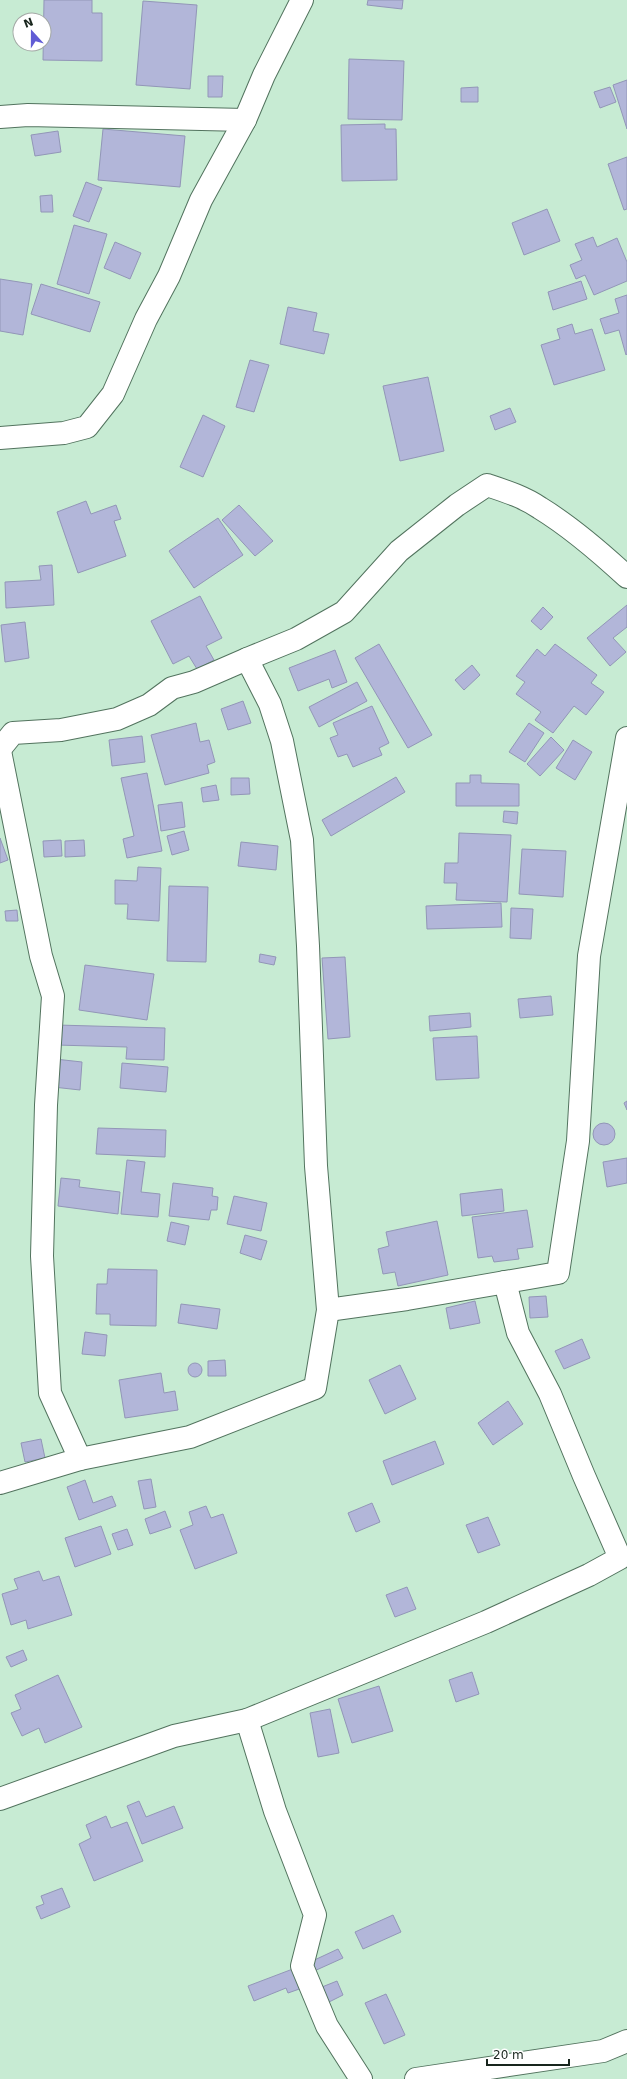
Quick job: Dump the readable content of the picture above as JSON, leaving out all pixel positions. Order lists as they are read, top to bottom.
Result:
{
  "scale_bar": "20 m",
  "north": "top"
}
